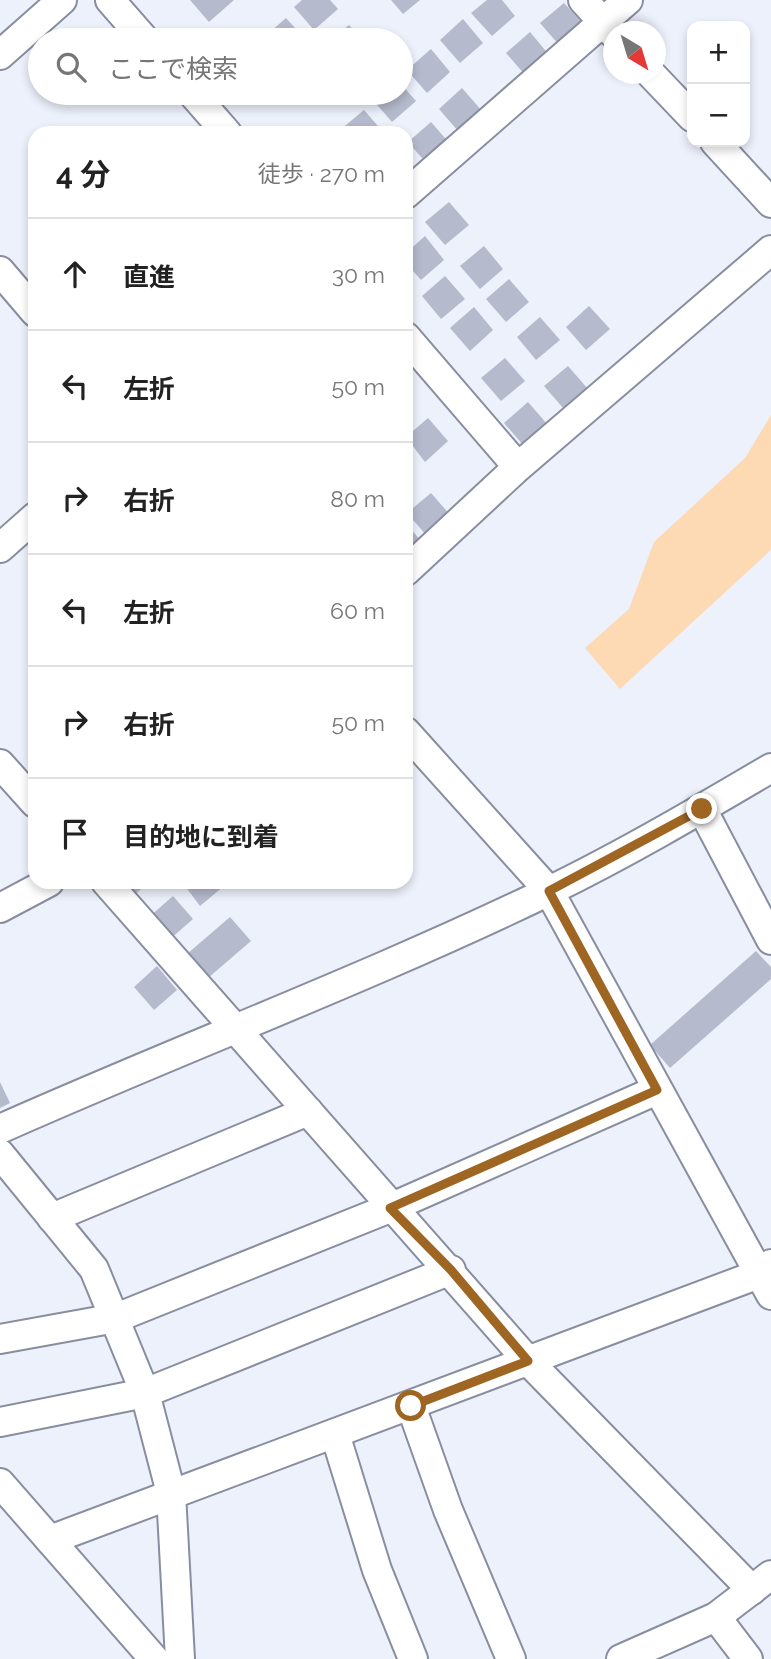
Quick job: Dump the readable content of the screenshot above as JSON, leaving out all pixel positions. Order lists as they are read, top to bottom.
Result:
{
  "north": "bottom right",
  "page": {
    "map_buttons": ["+", "−"],
    "search": "ここで検索",
    "heading": ["4 分", "徒歩 · 270 m"],
    "list": [
      ["直進", "30 m"],
      ["左折", "50 m"],
      ["右折", "80 m"],
      ["左折", "60 m"],
      ["右折", "50 m"],
      "目的地に到着"
    ]
  }
}
